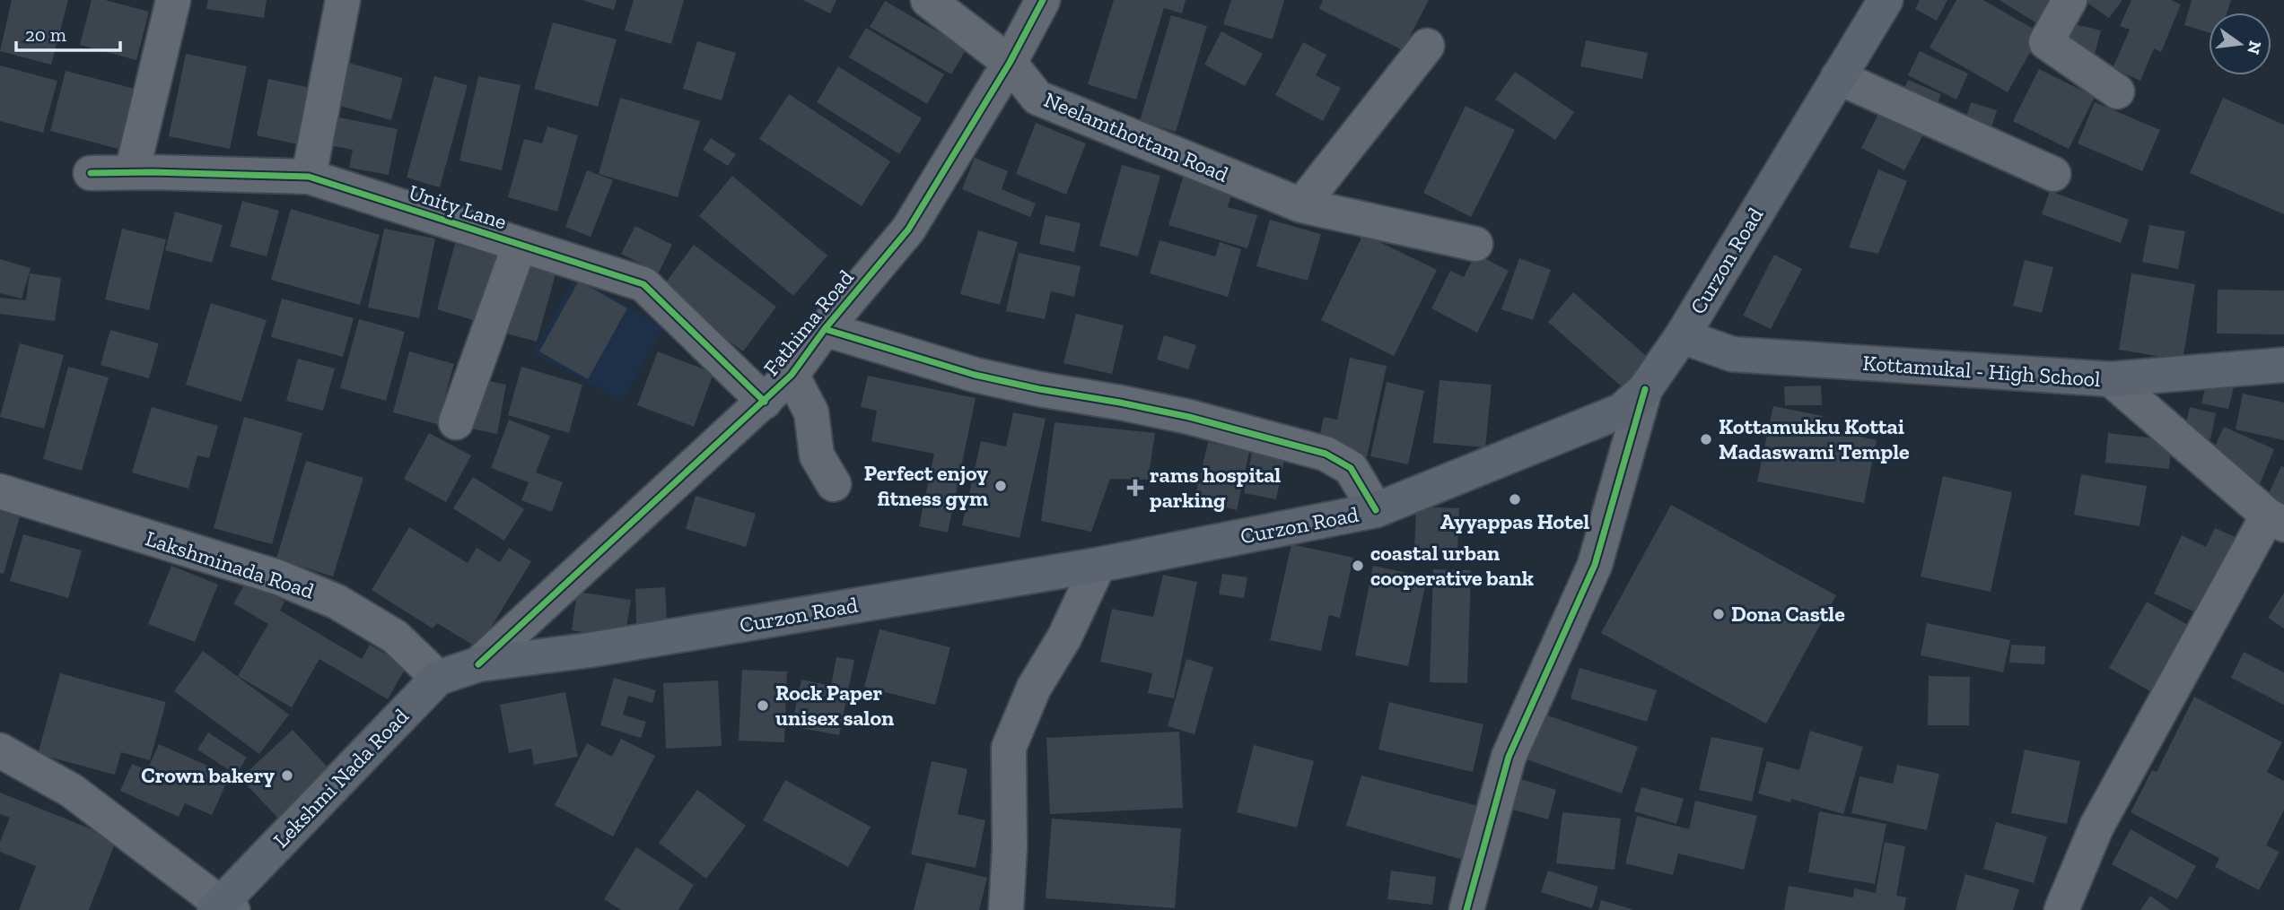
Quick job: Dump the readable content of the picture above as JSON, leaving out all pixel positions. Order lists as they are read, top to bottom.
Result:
{
  "streets": {
    "main road": ["Curzon Road", "Kottamukal - High School", "Lekshmi Nada Road"],
    "street": [
      "Neelamthottam Road",
      "Unity Lane",
      "Fathima Road",
      "Lakshminada Road"
    ]
  },
  "crossings": [
    ["Neelamthottam Road", "Fathima Road"],
    ["Unity Lane", "Fathima Road"],
    ["Curzon Road", "Fathima Road"],
    ["Curzon Road", "Kottamukal - High School"],
    ["Curzon Road", "Lekshmi Nada Road"],
    ["Fathima Road", "Lekshmi Nada Road"],
    ["Lakshminada Road", "Lekshmi Nada Road"]
  ],
  "places": {
    "other": [
      "Kottamukku Kottai Madaswami Temple",
      "Perfect enjoy fitness gym",
      "Ayyappas Hotel",
      "coastal urban cooperative bank",
      "Dona Castle",
      "Rock Paper unisex salon",
      "Crown bakery"
    ],
    "health": ["rams hospital parking"]
  },
  "scale_bar": "20 m",
  "north": "right"
}
